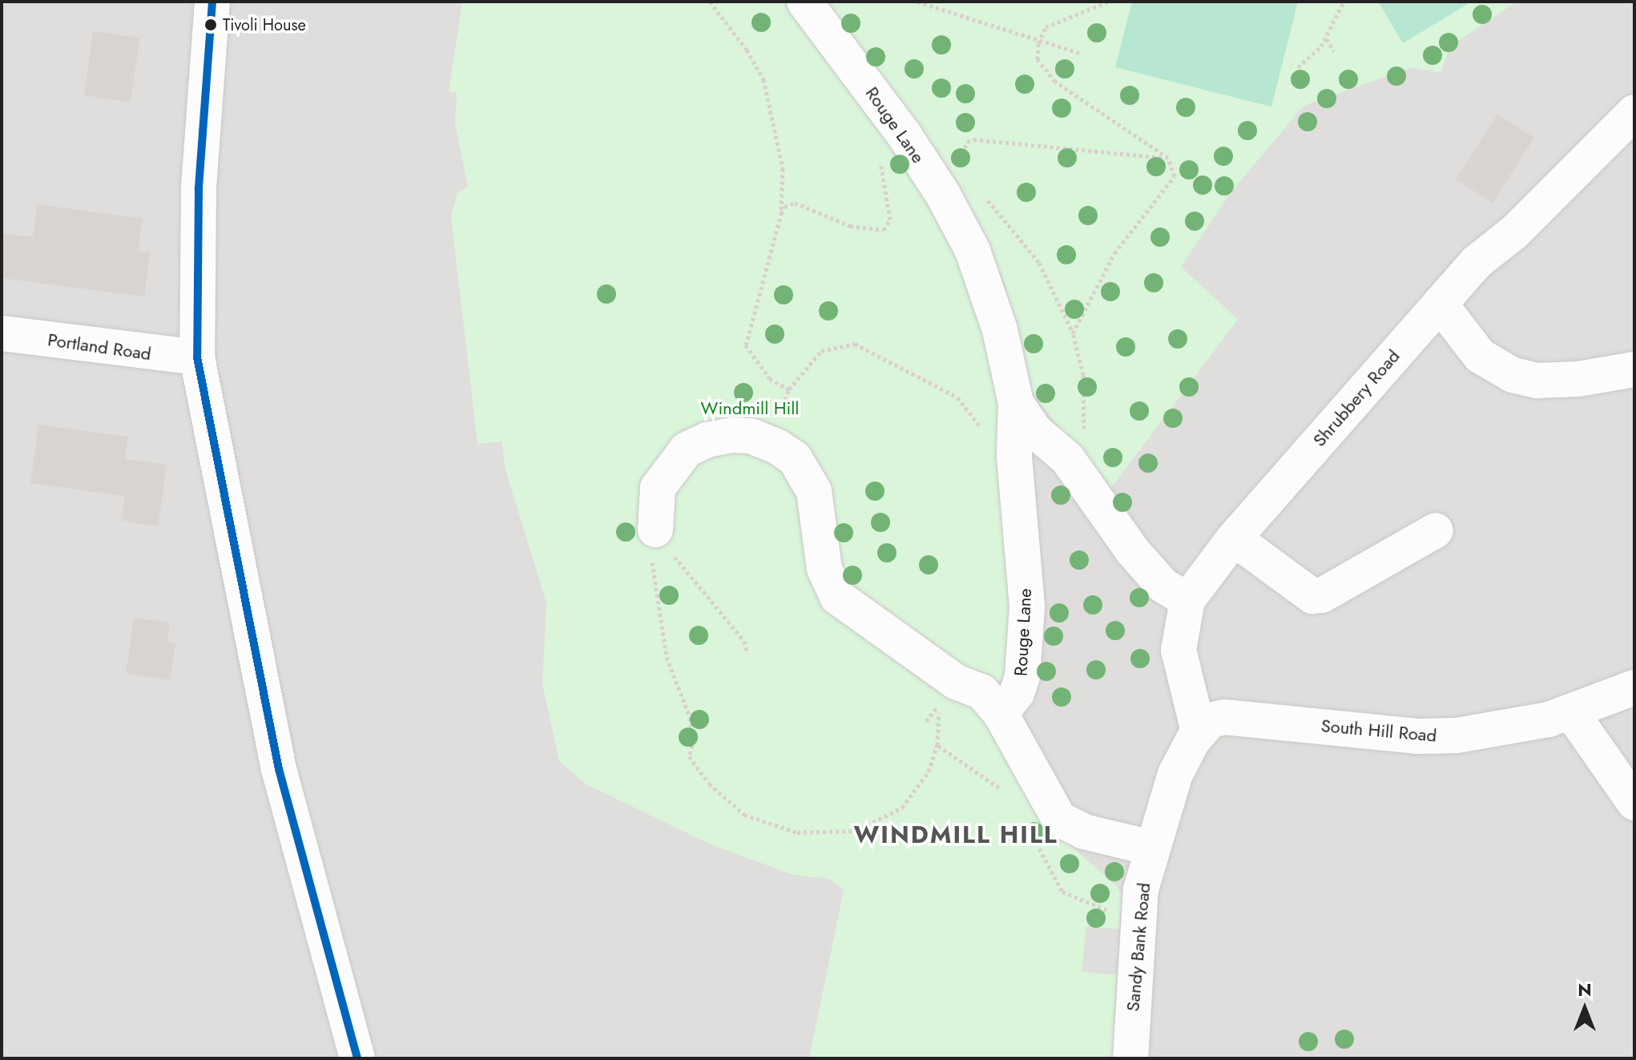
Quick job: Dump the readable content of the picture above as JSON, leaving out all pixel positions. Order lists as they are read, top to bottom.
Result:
{
  "streets": {
    "street": [
      "Rouge Lane",
      "Portland Road",
      "Shrubbery Road",
      "South Hill Road",
      "Sandy Bank Road"
    ]
  },
  "crossings": [
    ["Rouge Lane", "Shrubbery Road"],
    ["Shrubbery Road", "South Hill Road"],
    ["Shrubbery Road", "Sandy Bank Road"],
    ["South Hill Road", "Sandy Bank Road"]
  ],
  "districts": ["WINDMILL HILL"],
  "parks": ["Windmill Hill"],
  "places": ["Tivoli House"],
  "north": "top"
}
